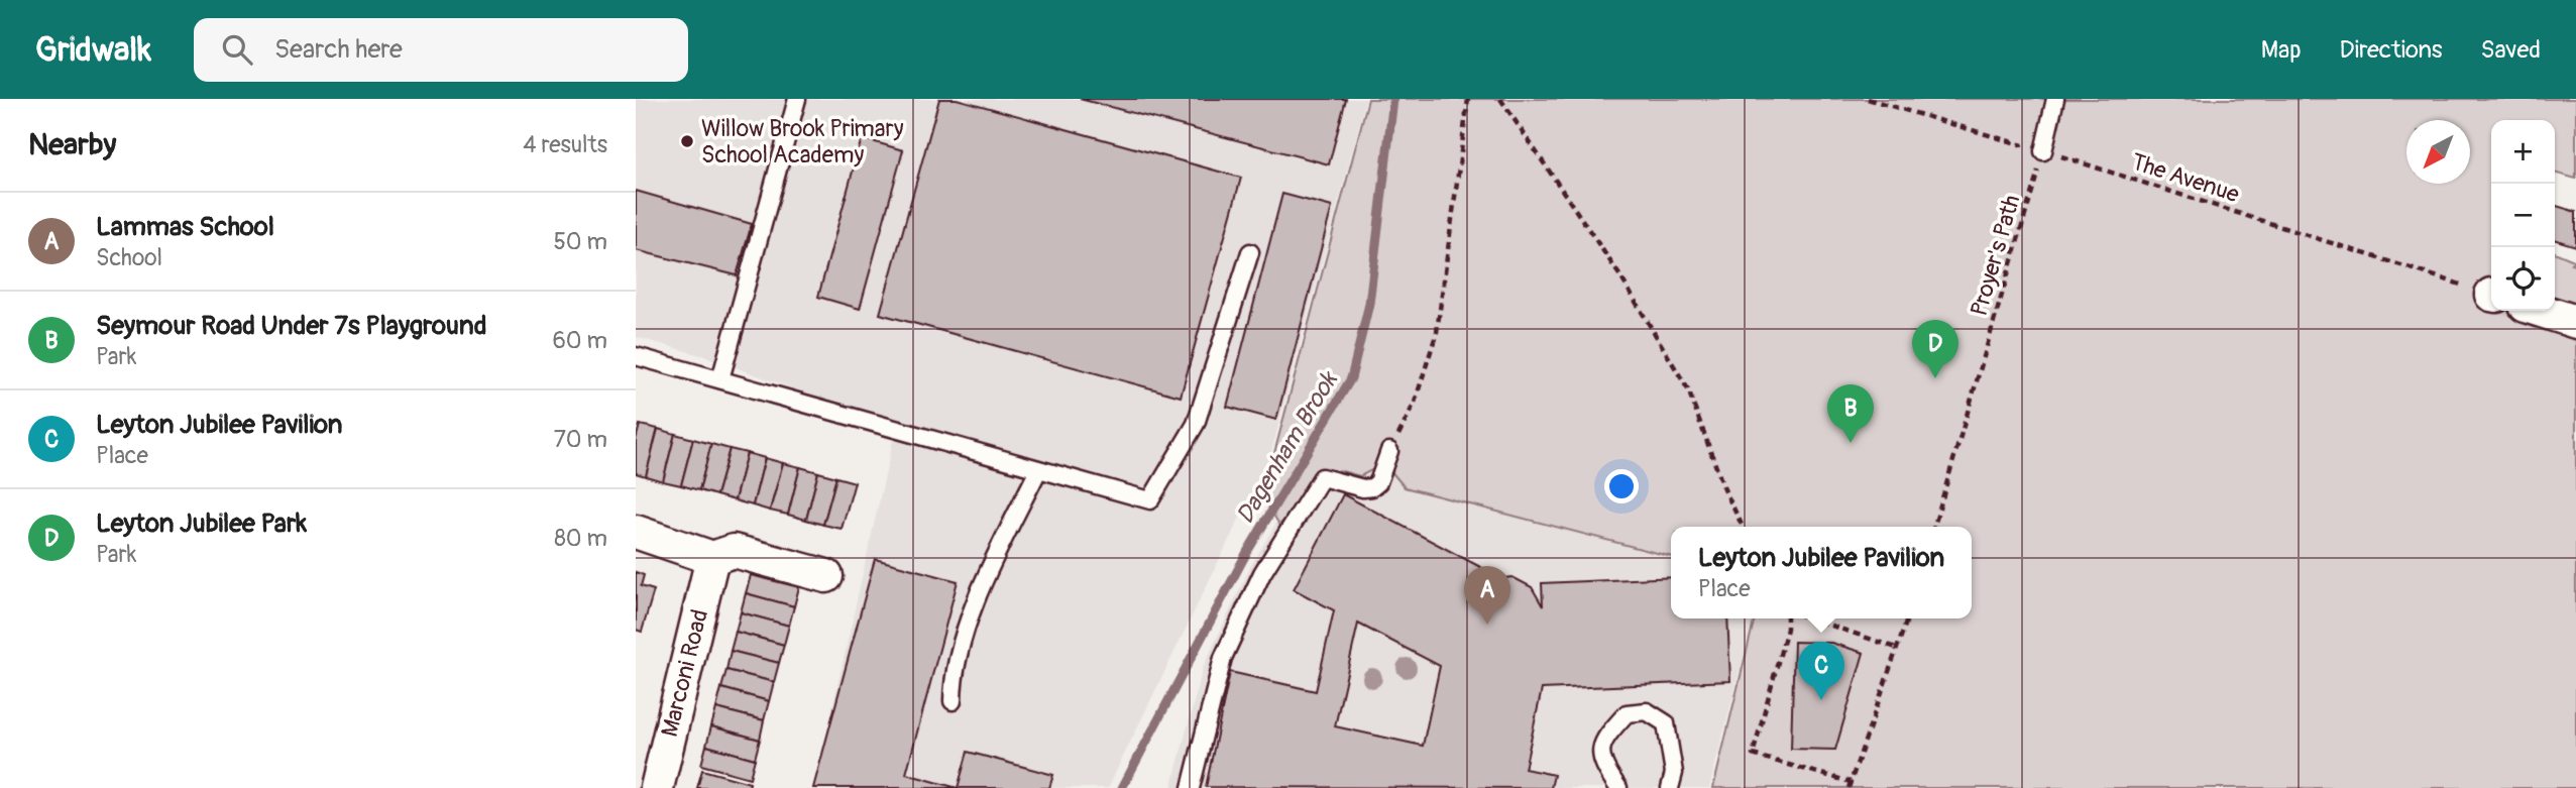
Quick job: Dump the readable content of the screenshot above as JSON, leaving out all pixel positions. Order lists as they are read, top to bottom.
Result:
{
  "streets": {
    "street": ["Marconi Road"],
    "path": ["The Avenue", "Proyer's Path"]
  },
  "crossings": [
    ["The Avenue", "Proyer's Path"]
  ],
  "water": ["Dagenham Brook"],
  "places": ["Willow Brook Primary School Academy"],
  "north": "bottom left",
  "page": {
    "header": "Gridwalk",
    "search": "Search here",
    "nav": ["Map", "Directions", "Saved"],
    "heading": ["Nearby", "4 results"],
    "map_buttons": ["+", "−"],
    "list": [
      {
        "mark": "A",
        "name": "Lammas School",
        "note": "School",
        "value": "50 m"
      },
      {
        "mark": "B",
        "name": "Seymour Road Under 7s Playground",
        "note": "Park",
        "value": "60 m"
      },
      {
        "mark": "C",
        "name": "Leyton Jubilee Pavilion",
        "note": "Place",
        "value": "70 m"
      },
      {
        "mark": "D",
        "name": "Leyton Jubilee Park",
        "note": "Park",
        "value": "80 m"
      }
    ],
    "pins": [
      "D",
      "B",
      "A",
      "C"
    ],
    "popup": ["Leyton Jubilee Pavilion", "Place"]
  }
}
